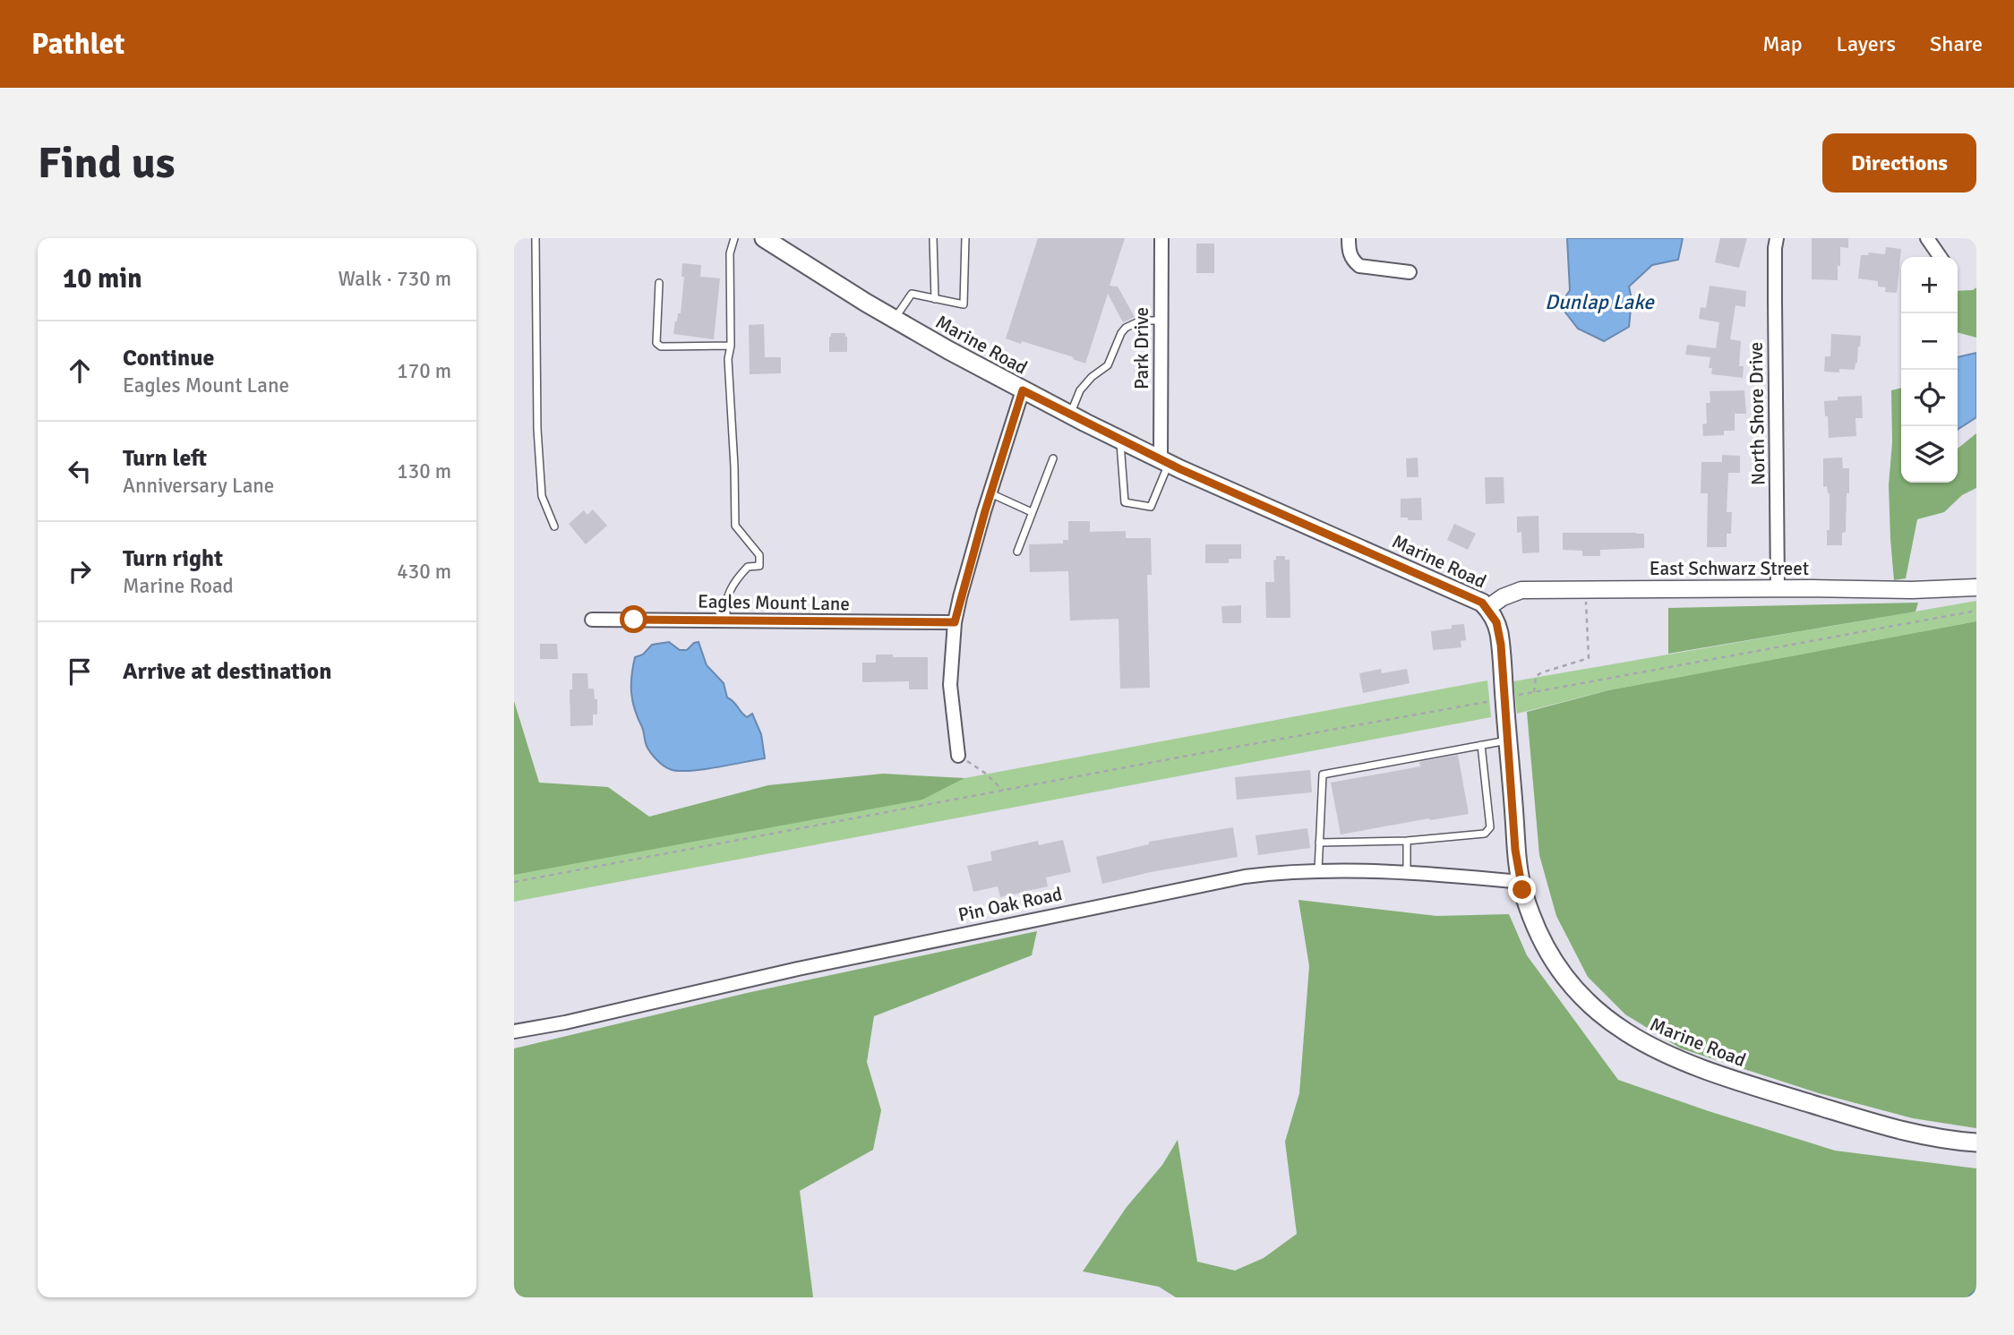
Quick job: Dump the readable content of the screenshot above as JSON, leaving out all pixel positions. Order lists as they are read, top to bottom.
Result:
{
  "streets": {
    "main road": ["Marine Road"],
    "street": [
      "Park Drive",
      "North Shore Drive",
      "East Schwarz Street",
      "Eagles Mount Lane",
      "Pin Oak Road"
    ]
  },
  "crossings": [
    ["Marine Road", "Park Drive"],
    ["Marine Road", "East Schwarz Street"],
    ["Marine Road", "Pin Oak Road"],
    ["North Shore Drive", "East Schwarz Street"]
  ],
  "water": ["Dunlap Lake"],
  "page": {
    "header": "Pathlet",
    "nav": ["Map", "Layers", "Share"],
    "buttons": "Directions",
    "title": "Find us",
    "heading": ["10 min", "Walk · 730 m"],
    "map_buttons": ["+", "−"],
    "list": [
      ["Continue", "Eagles Mount Lane", "170 m"],
      ["Turn left", "Anniversary Lane", "130 m"],
      ["Turn right", "Marine Road", "430 m"],
      "Arrive at destination"
    ]
  }
}
